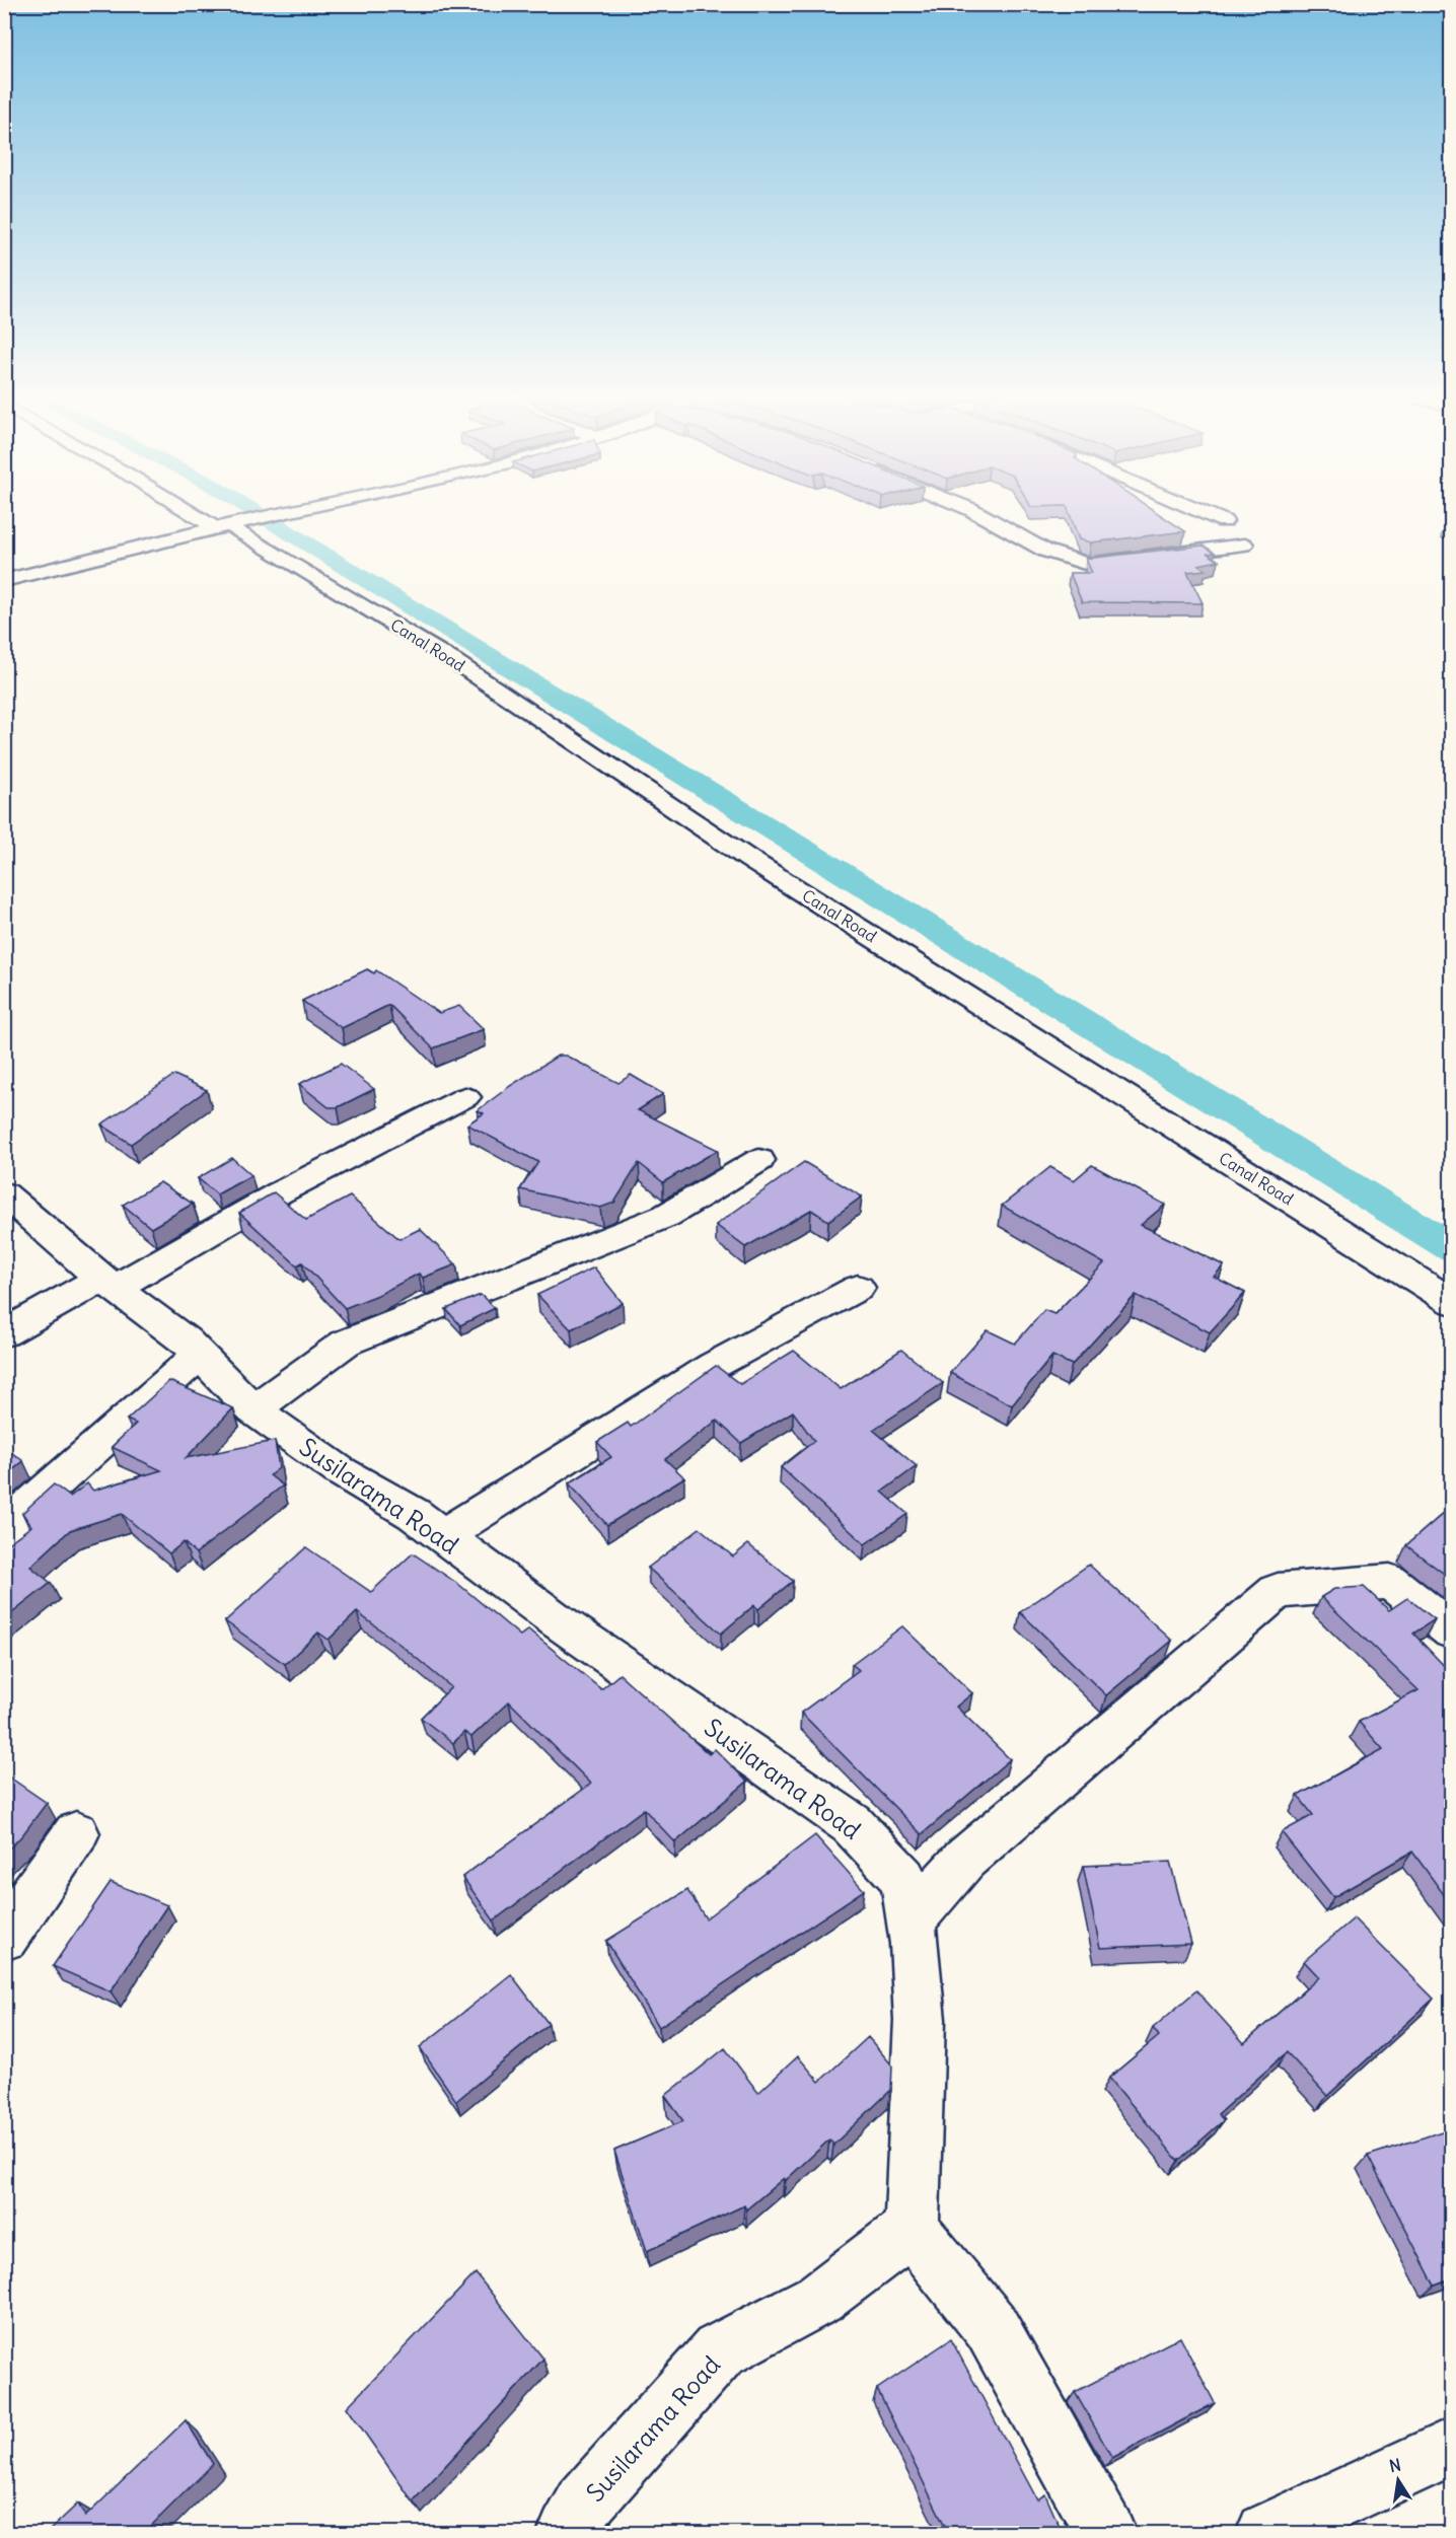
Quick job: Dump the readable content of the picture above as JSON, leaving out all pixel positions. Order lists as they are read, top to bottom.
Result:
{
  "streets": {
    "street": ["Canal Road", "Susilarama Road"]
  },
  "north": "top"
}
